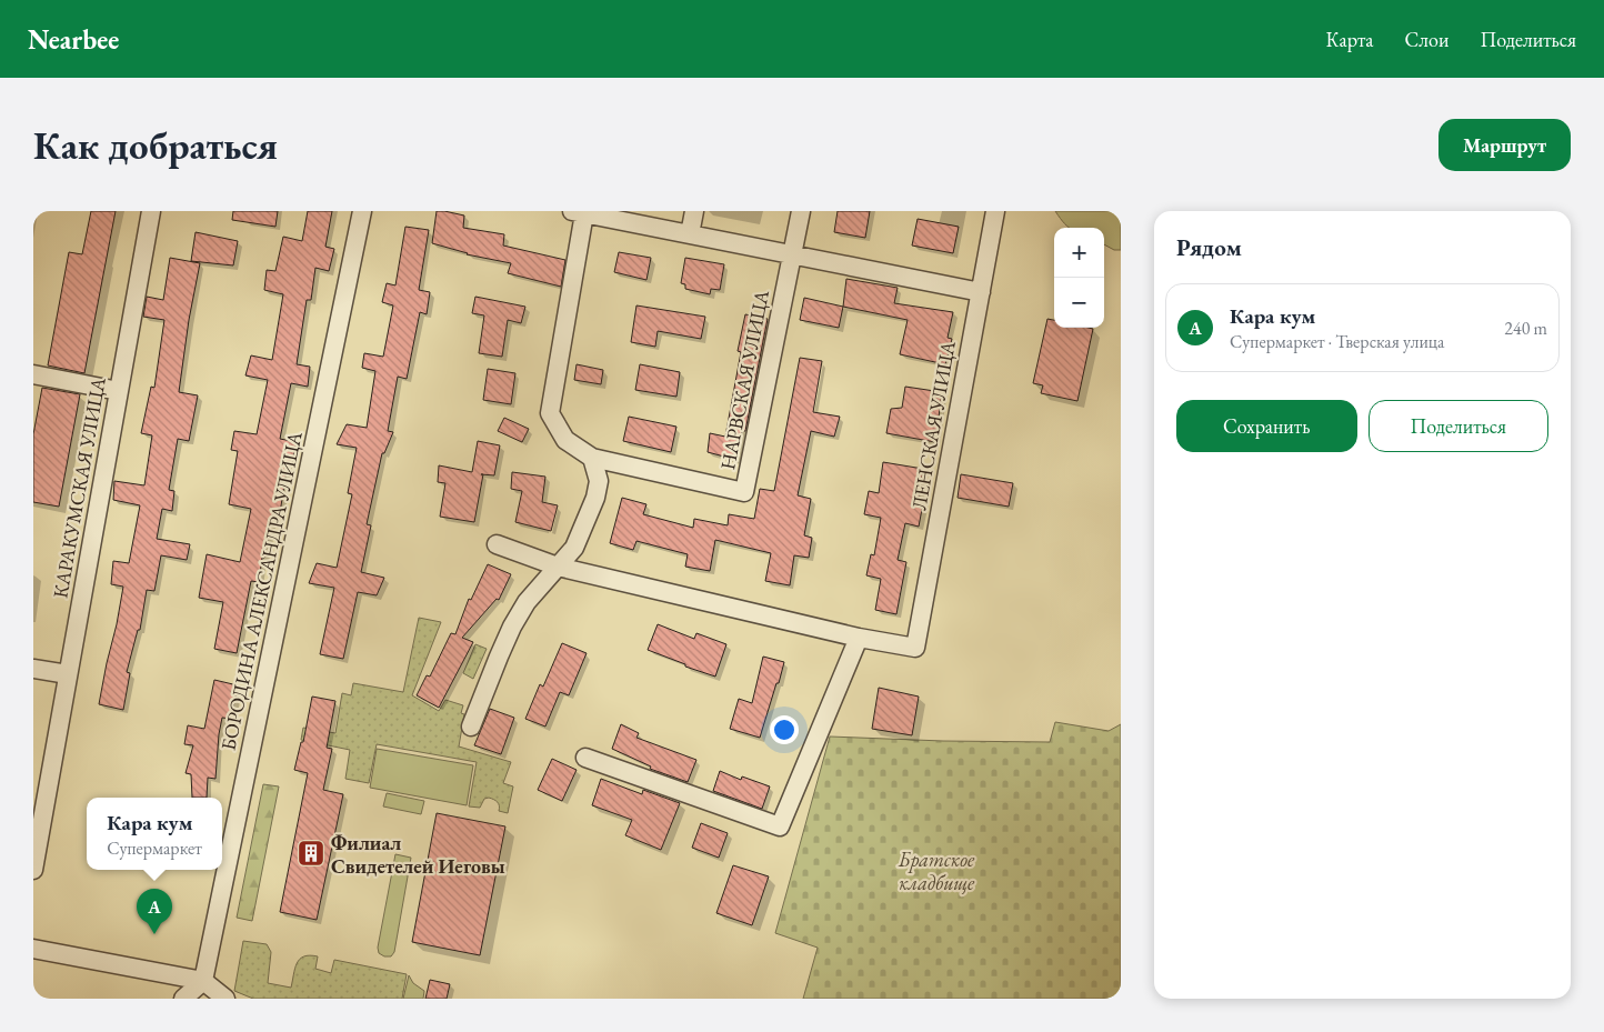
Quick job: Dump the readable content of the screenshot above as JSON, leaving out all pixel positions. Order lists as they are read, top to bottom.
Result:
{
  "streets": {
    "street": [
      "НАРВСКАЯ УЛИЦА",
      "ЛЕНСКАЯ УЛИЦА",
      "КАРАКУМСКАЯ УЛИЦА",
      "БОРОДИНА АЛЕКСАНДРА УЛИЦА"
    ]
  },
  "crossings": [
    ["НАРВСКАЯ УЛИЦА", "ЛЕНСКАЯ УЛИЦА"]
  ],
  "parks": ["Братское кладбище"],
  "places": {
    "building": ["Филиал Свидетелей Иеговы"]
  },
  "page": {
    "header": "Nearbee",
    "nav": ["Карта", "Слои", "Поделиться"],
    "buttons": [
      "Маршрут",
      ["Сохранить", "Поделиться"]
    ],
    "title": "Как добраться",
    "heading": "Рядом",
    "map_buttons": ["+", "−"],
    "list": [
      {
        "mark": "A",
        "name": "Кара кум",
        "note": "Супермаркет · Тверская улица",
        "value": "240 m"
      }
    ],
    "popup": ["Кара кум", "Супермаркет"],
    "pins": "A"
  }
}
